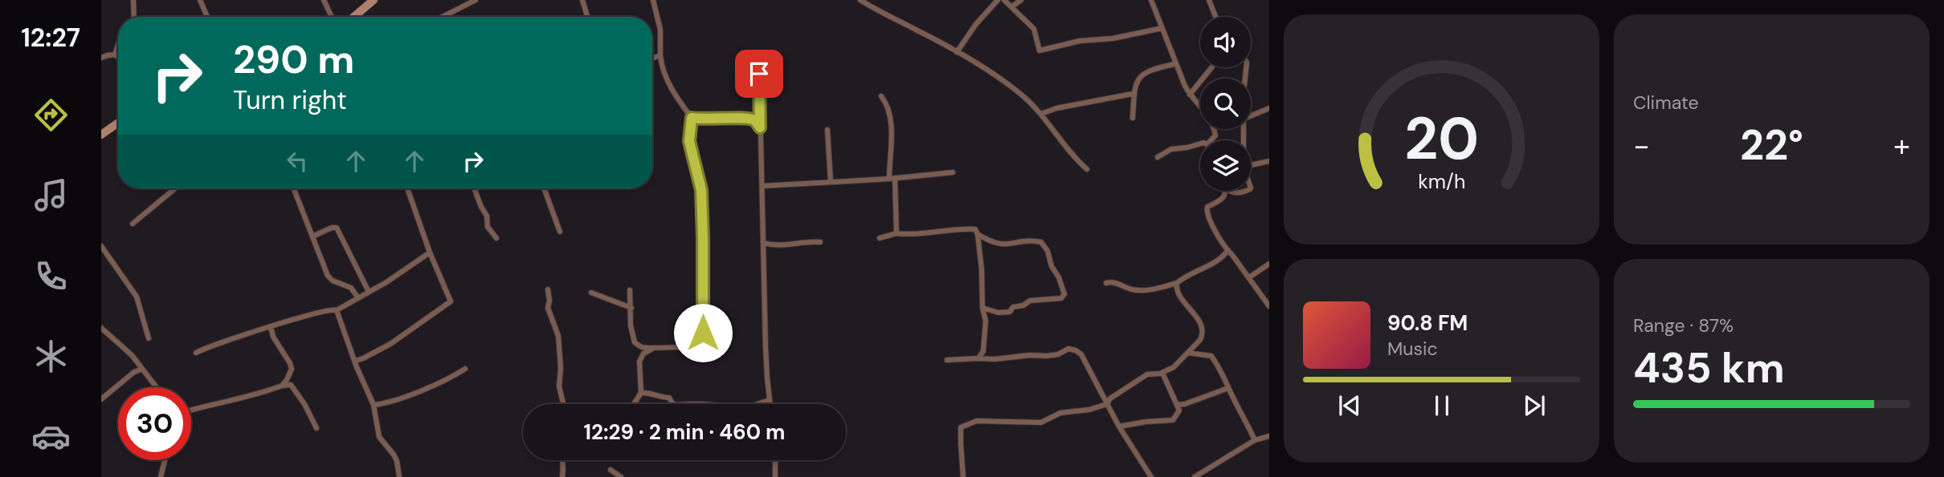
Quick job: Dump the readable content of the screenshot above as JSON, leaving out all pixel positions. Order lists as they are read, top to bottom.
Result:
{
  "page": {
    "tabs": "12:27",
    "tile": [
      "Climate",
      ["Range · 87%", "435 km"]
    ],
    "turn": ["290 m", "Turn right"],
    "heat": ["−", "22°", "+"],
    "song": ["90.8 FM", "Music"],
    "limit": "30",
    "trip": "12:29 · 2 min · 460 m",
    "gauge": ["20", "km/h"]
  }
}
